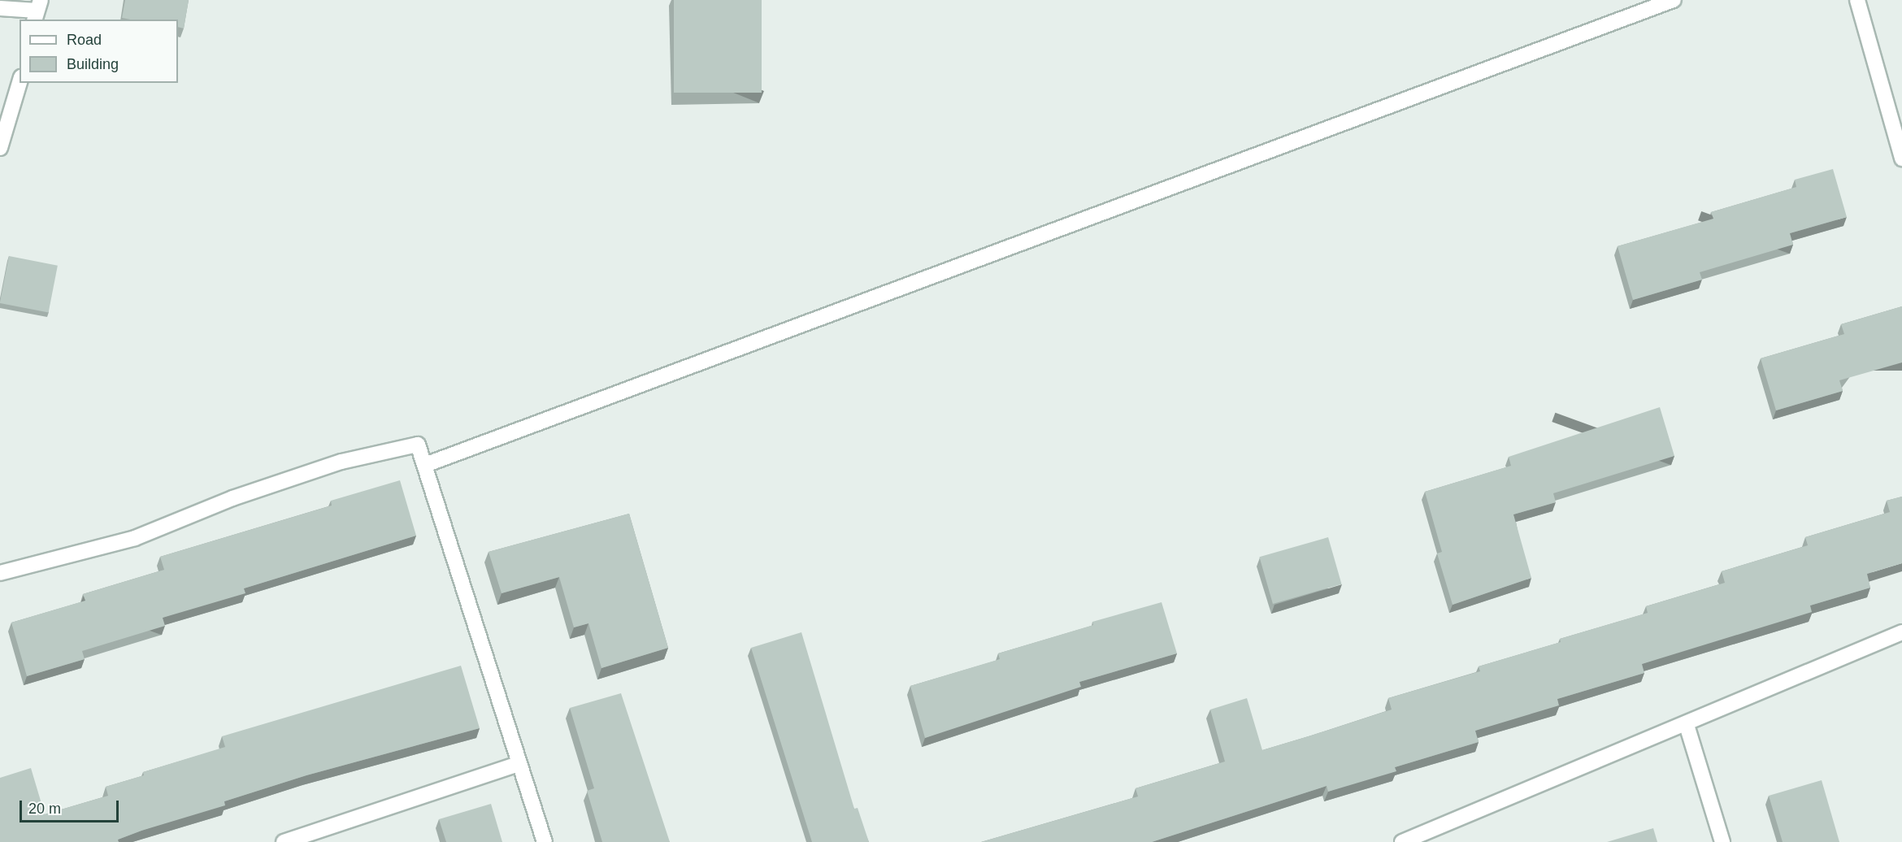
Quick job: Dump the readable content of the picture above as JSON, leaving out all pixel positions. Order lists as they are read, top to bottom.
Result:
{
  "legend": ["Road", "Building"],
  "scale_bar": "20 m"
}
